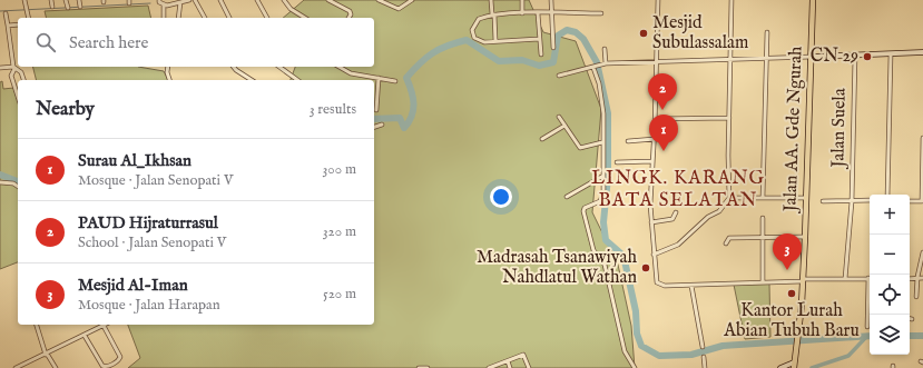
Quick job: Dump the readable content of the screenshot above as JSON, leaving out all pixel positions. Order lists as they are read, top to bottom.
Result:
{
  "streets": {
    "main road": ["Jalan AA. Gde Ngurah"],
    "street": ["Jalan Suela"]
  },
  "districts": ["LINGK. KARANG BATA SELATAN"],
  "places": [
    "Mesjid Subulassalam",
    "CN 29",
    "Madrasah Tsanawiyah Nahdlatul Wathan",
    "Kantor Lurah Abian Tubuh Baru"
  ],
  "page": {
    "search": "Search here",
    "pins": ["2", "1", "3"],
    "heading": ["Nearby", "3 results"],
    "list": [
      {
        "mark": "1",
        "name": "Surau Al_Ikhsan",
        "note": "Mosque · Jalan Senopati V",
        "value": "300 m"
      },
      {
        "mark": "2",
        "name": "PAUD Hijraturrasul",
        "note": "School · Jalan Senopati V",
        "value": "320 m"
      },
      {
        "mark": "3",
        "name": "Mesjid Al-Iman",
        "note": "Mosque · Jalan Harapan",
        "value": "520 m"
      }
    ],
    "map_buttons": ["+", "−"]
  }
}
